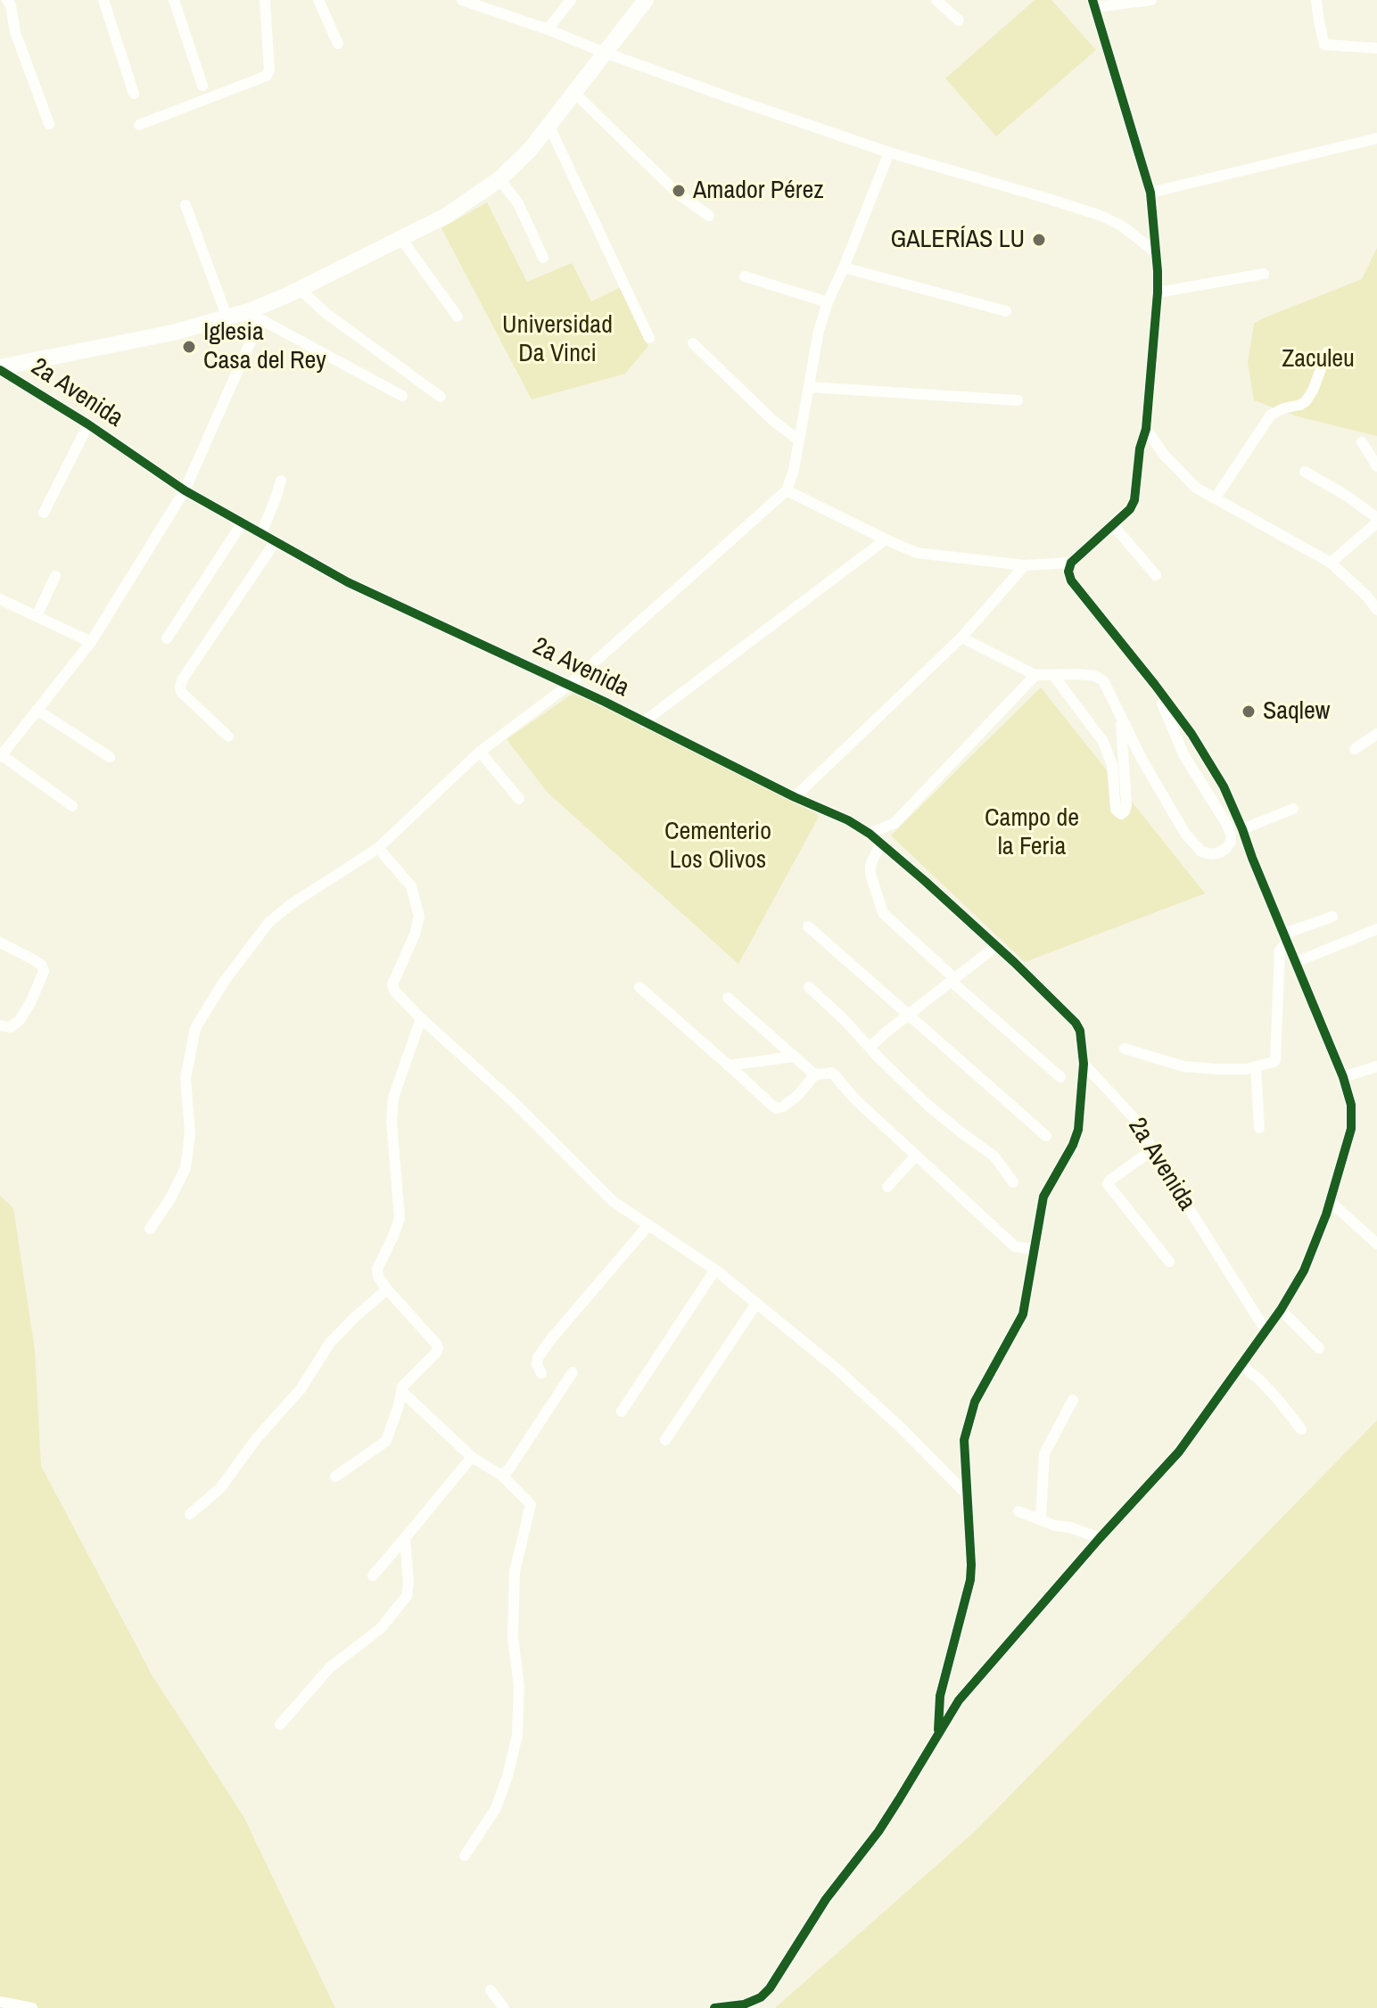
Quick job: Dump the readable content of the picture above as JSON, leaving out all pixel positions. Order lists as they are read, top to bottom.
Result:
{
  "streets": {
    "street": ["2a Avenida"]
  },
  "parks": [
    "Universidad Da Vinci",
    "Zaculeu",
    "Campo de la Feria",
    "Cementerio Los Olivos"
  ],
  "places": [
    "Amador Pérez",
    "GALERÍAS LU",
    "Iglesia Casa del Rey",
    "Saqlew"
  ]
}
